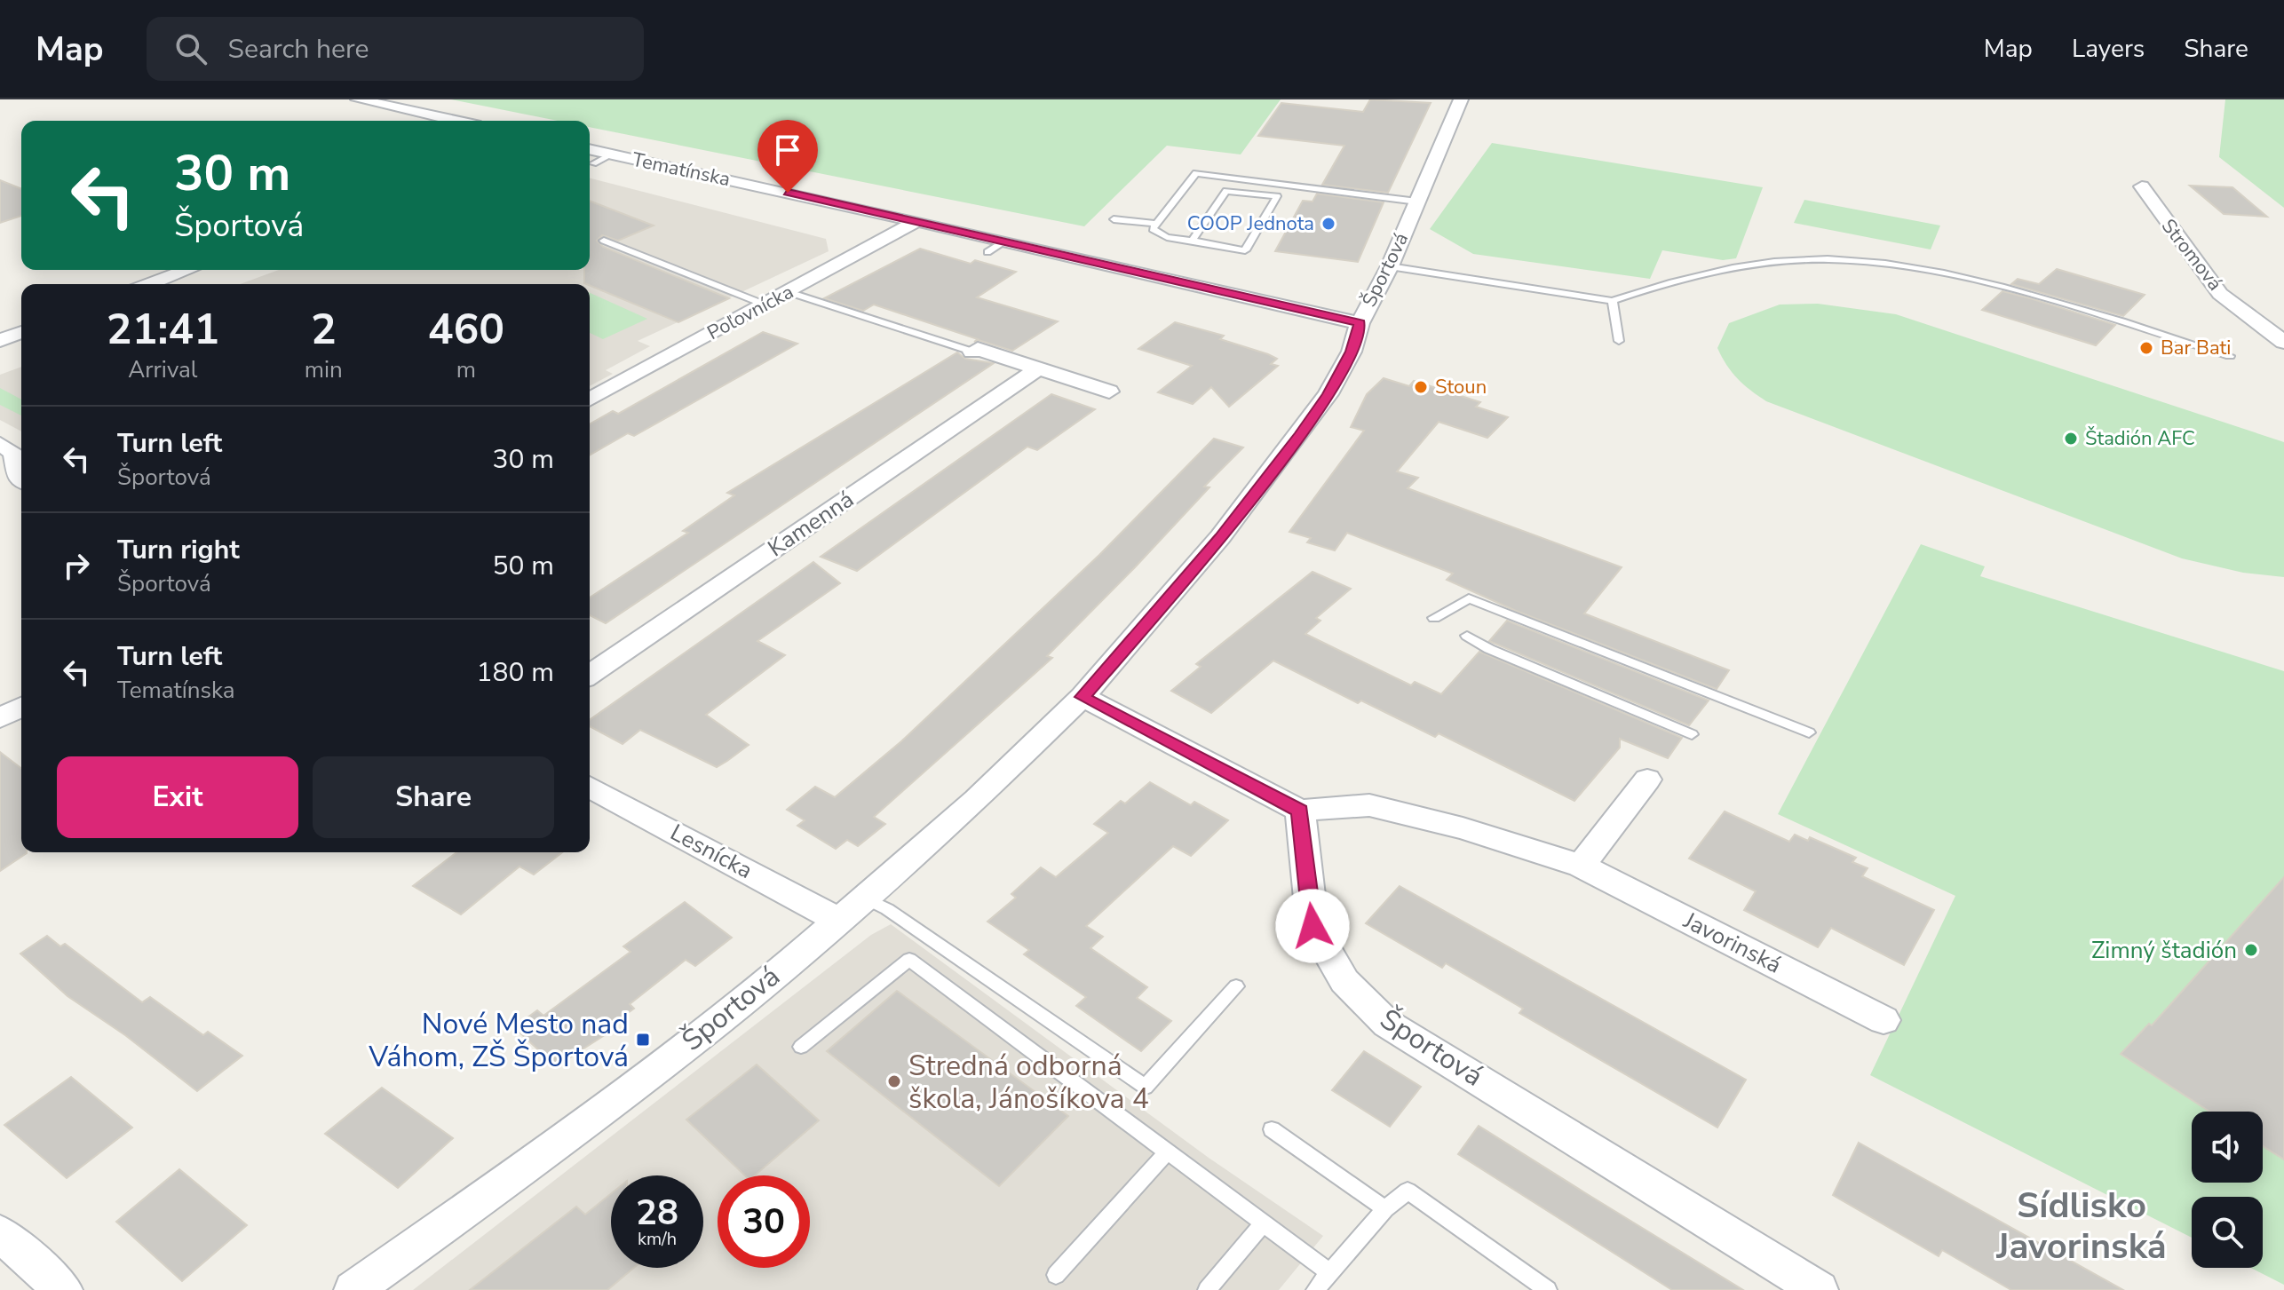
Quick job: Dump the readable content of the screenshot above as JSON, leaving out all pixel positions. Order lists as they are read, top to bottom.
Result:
{
  "streets": {
    "street": [
      "Tematínska",
      "Stromová",
      "Športová",
      "Poľovnícka",
      "Kamenná",
      "Lesnícka",
      "Javorinská"
    ]
  },
  "crossings": [
    ["Tematínska", "Športová"],
    ["Tematínska", "Poľovnícka"],
    ["Športová", "Lesnícka"],
    ["Športová", "Javorinská"]
  ],
  "districts": ["Sídlisko Javorinská"],
  "places": {
    "other": [
      "COOP Jednota",
      "Bar Bati",
      "Stoun",
      "Štadión AFC",
      "Zimný štadión",
      "Stredná odborná škola, Jánošíkova 4"
    ],
    "transit": ["Nové Mesto nad Váhom, ZŠ Športová"]
  },
  "page": {
    "header": "Map",
    "search": "Search here",
    "nav": ["Map", "Layers", "Share"],
    "turn": ["30 m", "Športová"],
    "eta": [
      "21:41",
      "Arrival",
      "2",
      "min",
      "460",
      "m"
    ],
    "list": [
      {
        "name": "Turn left",
        "note": "Športová",
        "value": "30 m"
      },
      {
        "name": "Turn right",
        "note": "Športová",
        "value": "50 m"
      },
      {
        "name": "Turn left",
        "note": "Tematínska",
        "value": "180 m"
      }
    ],
    "buttons": ["Exit", "Share"],
    "speed": "28 km/h",
    "limit": "30"
  }
}
